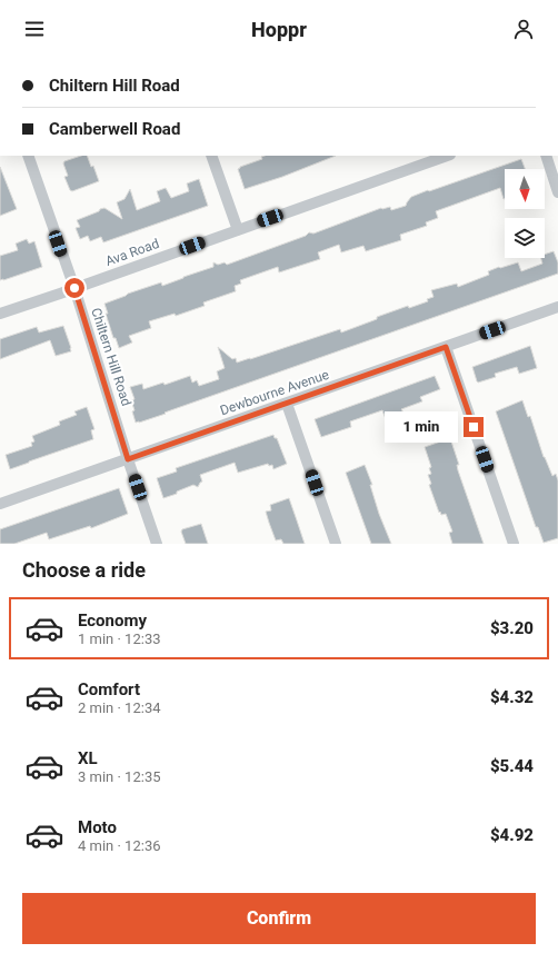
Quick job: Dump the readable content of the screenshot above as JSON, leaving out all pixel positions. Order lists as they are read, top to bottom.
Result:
{
  "streets": {
    "street": ["Ava Road", "Chiltern Hill Road", "Dewbourne Avenue"]
  },
  "crossings": [
    ["Ava Road", "Chiltern Hill Road"],
    ["Chiltern Hill Road", "Dewbourne Avenue"]
  ],
  "north": "bottom",
  "page": {
    "header": "Hoppr",
    "banner": ["Chiltern Hill Road", "Camberwell Road"],
    "bubble": "1 min",
    "heading": "Choose a ride",
    "list": [
      {
        "name": "Economy",
        "note": "1 min · 12:33",
        "value": "$3.20"
      },
      {
        "name": "Comfort",
        "note": "2 min · 12:34",
        "value": "$4.32"
      },
      {
        "name": "XL",
        "note": "3 min · 12:35",
        "value": "$5.44"
      },
      {
        "name": "Moto",
        "note": "4 min · 12:36",
        "value": "$4.92"
      }
    ],
    "buttons": "Confirm"
  }
}
